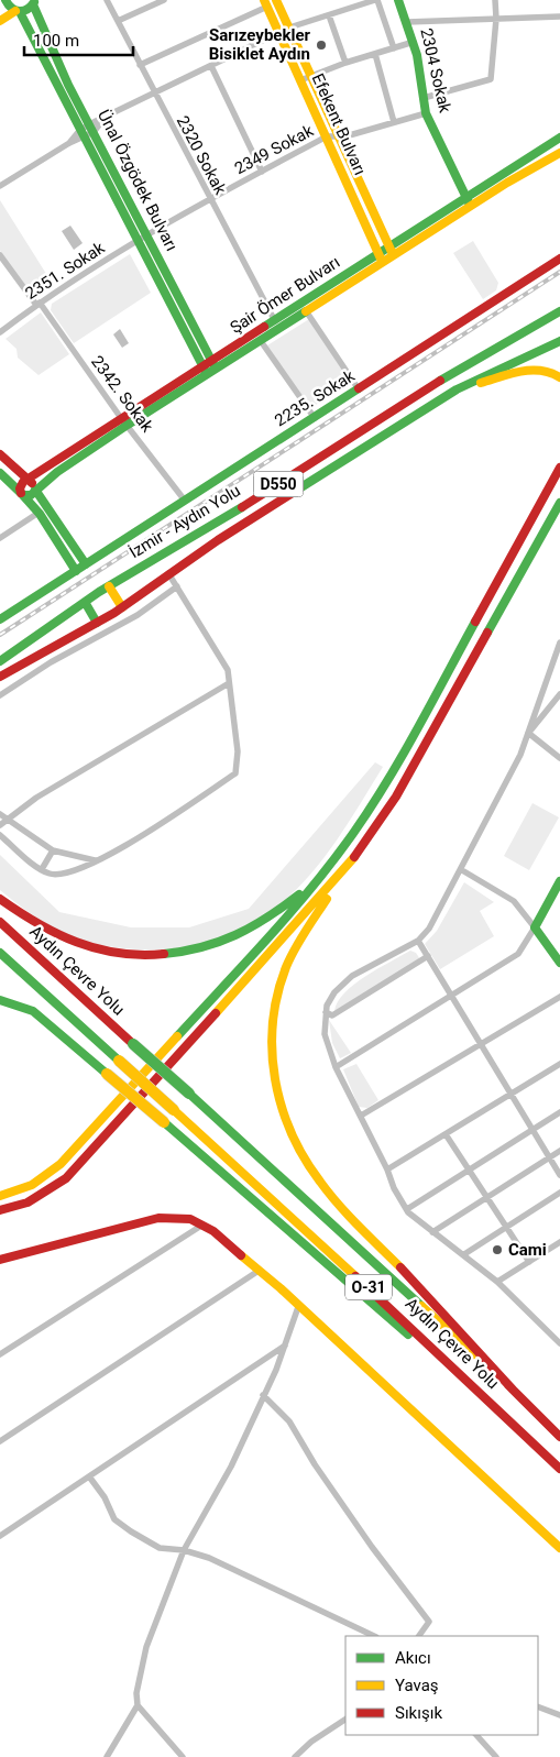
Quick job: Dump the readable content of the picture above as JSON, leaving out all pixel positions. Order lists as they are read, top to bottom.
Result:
{
  "streets": {
    "main road": [
      "2304 Sokak",
      "Efekent Bulvarı",
      "Ünal Özgödek Bulvarı",
      "Şair Ömer Bulvarı",
      "2235. Sokak",
      "D550",
      "İzmir - Aydın Yolu",
      "Aydın Çevre Yolu",
      "O-31"
    ],
    "street": [
      "2349 Sokak",
      "2320 Sokak",
      "2351. Sokak",
      "2342. Sokak"
    ]
  },
  "crossings": [
    ["2304 Sokak", "2349 Sokak"],
    ["2304 Sokak", "Şair Ömer Bulvarı"],
    ["Efekent Bulvarı", "2349 Sokak"],
    ["Efekent Bulvarı", "Şair Ömer Bulvarı"],
    ["2349 Sokak", "2320 Sokak"],
    ["2349 Sokak", "Ünal Özgödek Bulvarı"],
    ["2349 Sokak", "2351. Sokak"],
    ["2320 Sokak", "Şair Ömer Bulvarı"],
    ["Ünal Özgödek Bulvarı", "2351. Sokak"],
    ["Ünal Özgödek Bulvarı", "Şair Ömer Bulvarı"],
    ["2351. Sokak", "2342. Sokak"],
    ["Şair Ömer Bulvarı", "2342. Sokak"],
    ["2342. Sokak", "2235. Sokak"]
  ],
  "places": ["Sarızeybekler Bisiklet Aydın", "Cami"],
  "legend": ["Akıcı", "Yavaş", "Sıkışık"],
  "scale_bar": "100 m"
}
